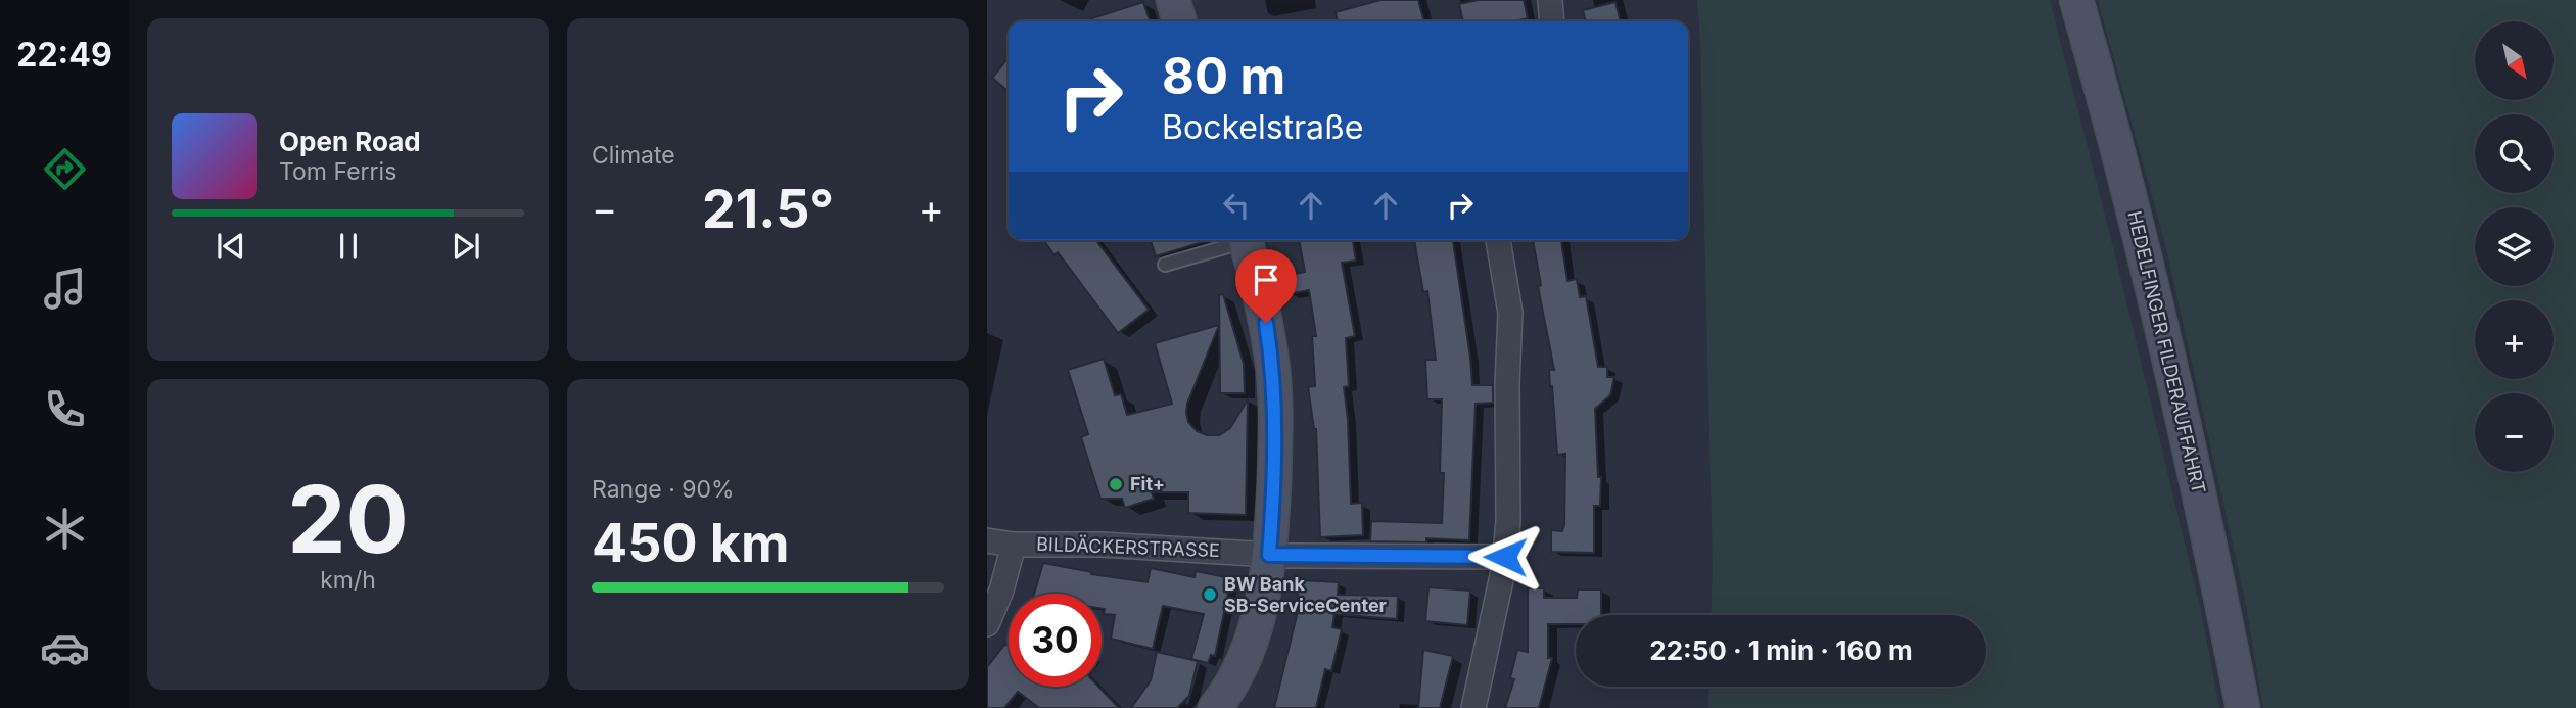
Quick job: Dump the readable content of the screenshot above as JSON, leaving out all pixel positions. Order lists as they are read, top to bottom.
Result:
{
  "streets": {
    "main road": ["HEDELFINGER FILDERAUFFAHRT"],
    "street": ["BILDÄCKERSTRASSE"]
  },
  "places": ["Fit+", "BW Bank SB-ServiceCenter"],
  "north": "bottom right",
  "page": {
    "tabs": "22:49",
    "tile": [
      "Climate",
      ["20", "km/h"],
      ["Range · 90%", "450 km"]
    ],
    "map_buttons": ["+", "−"],
    "turn": ["80 m", "Bockelstraße"],
    "song": ["Open Road", "Tom Ferris"],
    "heat": ["−", "21.5°", "+"],
    "limit": "30",
    "trip": "22:50 · 1 min · 160 m"
  }
}
